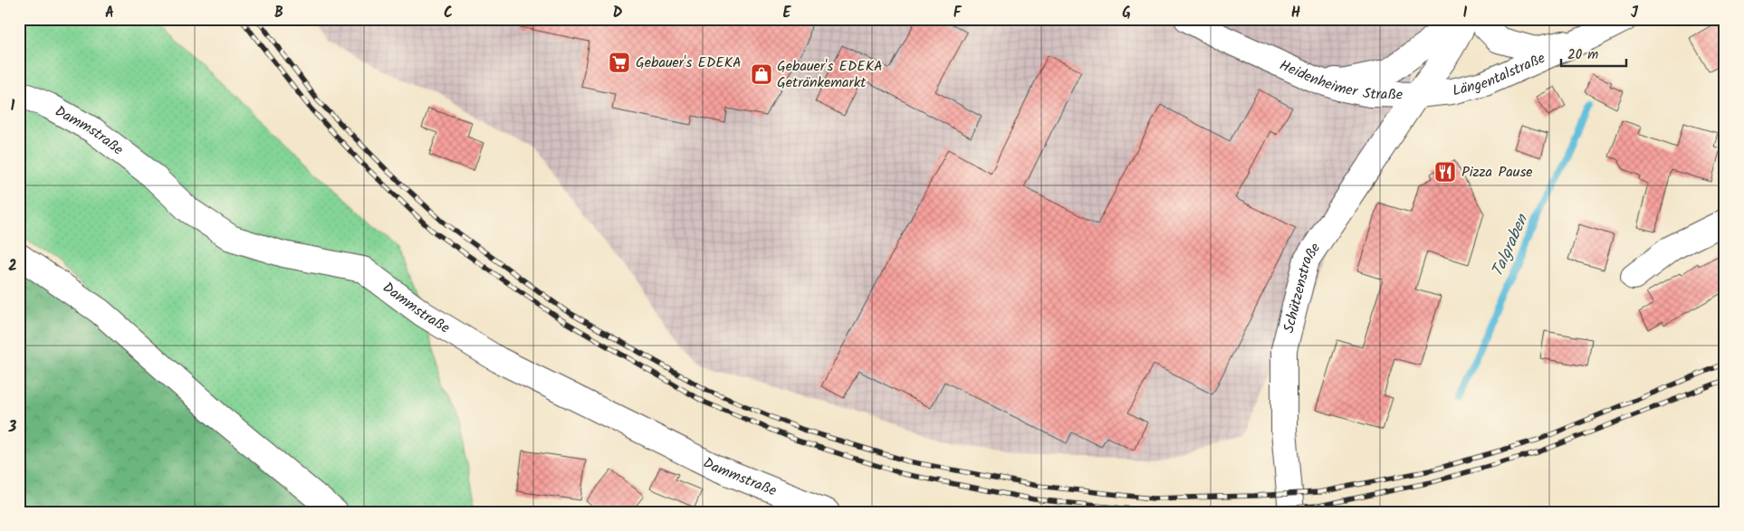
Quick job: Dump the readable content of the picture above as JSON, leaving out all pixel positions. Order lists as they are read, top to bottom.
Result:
{
  "streets": {
    "street": [
      "Längentalstraße",
      "Heidenheimer Straße",
      "Dammstraße",
      "Schützenstraße"
    ]
  },
  "crossings": [
    ["Längentalstraße", "Heidenheimer Straße"],
    ["Längentalstraße", "Schützenstraße"],
    ["Heidenheimer Straße", "Schützenstraße"]
  ],
  "water": ["Talgraben"],
  "places": {
    "supermarket": ["Gebauer's EDEKA"],
    "shop": ["Gebauer's EDEKA Getränkemarkt"],
    "restaurant": ["Pizza Pause"]
  },
  "scale_bar": "20 m",
  "grid": {
    "columns": [
      "A",
      "B",
      "C",
      "D",
      "E",
      "F",
      "G",
      "H",
      "I",
      "J"
    ],
    "rows": ["1", "2", "3"]
  }
}
